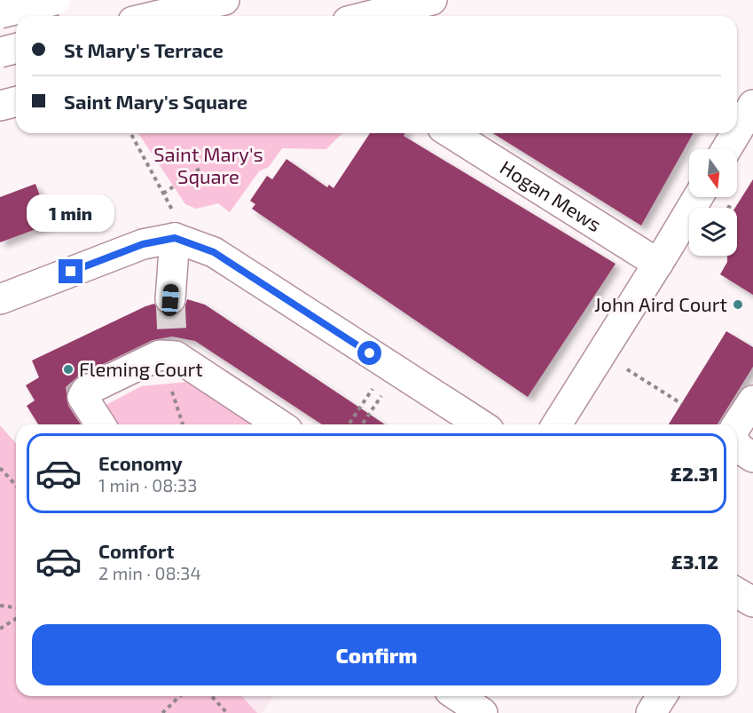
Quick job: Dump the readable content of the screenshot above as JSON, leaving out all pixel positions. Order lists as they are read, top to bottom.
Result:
{
  "streets": {
    "main road": ["Hogan Mews"]
  },
  "parks": ["Saint Mary's Square"],
  "places": ["John Aird Court", "Fleming Court"],
  "north": "bottom",
  "page": {
    "banner": ["St Mary's Terrace", "Saint Mary's Square"],
    "bubble": "1 min",
    "list": [
      {
        "name": "Economy",
        "note": "1 min · 08:33",
        "value": "£2.31"
      },
      {
        "name": "Comfort",
        "note": "2 min · 08:34",
        "value": "£3.12"
      }
    ],
    "buttons": "Confirm"
  }
}
